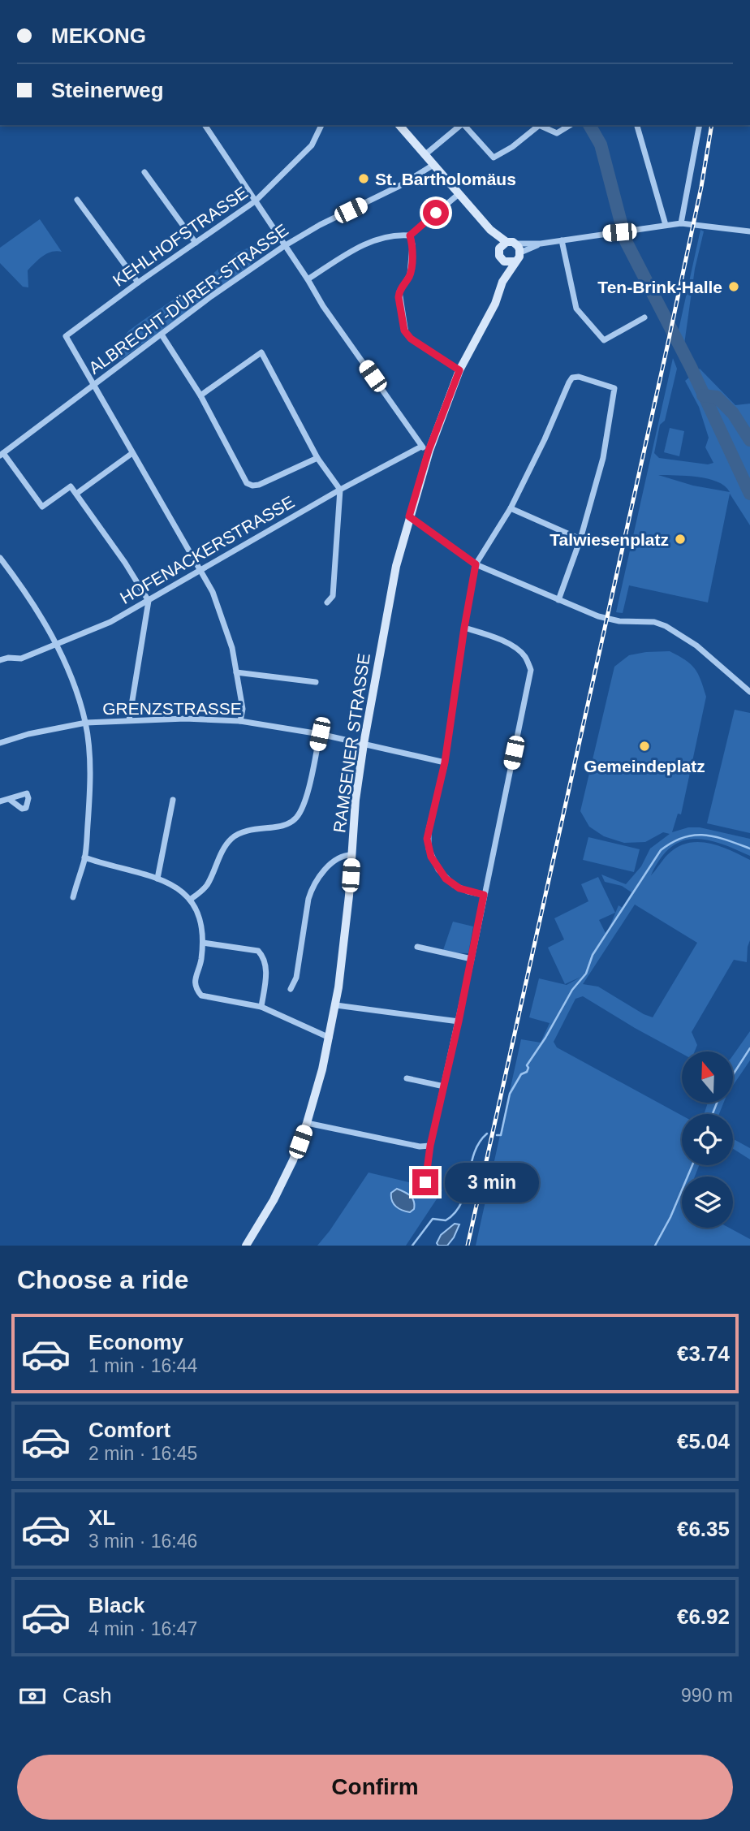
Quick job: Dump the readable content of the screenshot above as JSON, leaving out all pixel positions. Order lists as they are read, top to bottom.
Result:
{
  "streets": {
    "main road": ["RAMSENER STRASSE"],
    "street": [
      "KEHLHOFSTRASSE",
      "ALBRECHT-DÜRER-STRASSE",
      "HOFENACKERSTRASSE",
      "GRENZSTRASSE"
    ]
  },
  "crossings": [
    ["KEHLHOFSTRASSE", "ALBRECHT-DÜRER-STRASSE"],
    ["HOFENACKERSTRASSE", "RAMSENER STRASSE"],
    ["GRENZSTRASSE", "RAMSENER STRASSE"]
  ],
  "places": [
    "St. Bartholomäus",
    "Ten-Brink-Halle",
    "Talwiesenplatz",
    "Gemeindeplatz"
  ],
  "north": "top",
  "page": {
    "banner": ["MEKONG", "Steinerweg"],
    "bubble": "3 min",
    "heading": "Choose a ride",
    "list": [
      {
        "name": "Economy",
        "note": "1 min · 16:44",
        "value": "€3.74"
      },
      {
        "name": "Comfort",
        "note": "2 min · 16:45",
        "value": "€5.04"
      },
      {
        "name": "XL",
        "note": "3 min · 16:46",
        "value": "€6.35"
      },
      {
        "name": "Black",
        "note": "4 min · 16:47",
        "value": "€6.92"
      }
    ],
    "pay": ["Cash", "990 m"],
    "buttons": "Confirm"
  }
}
